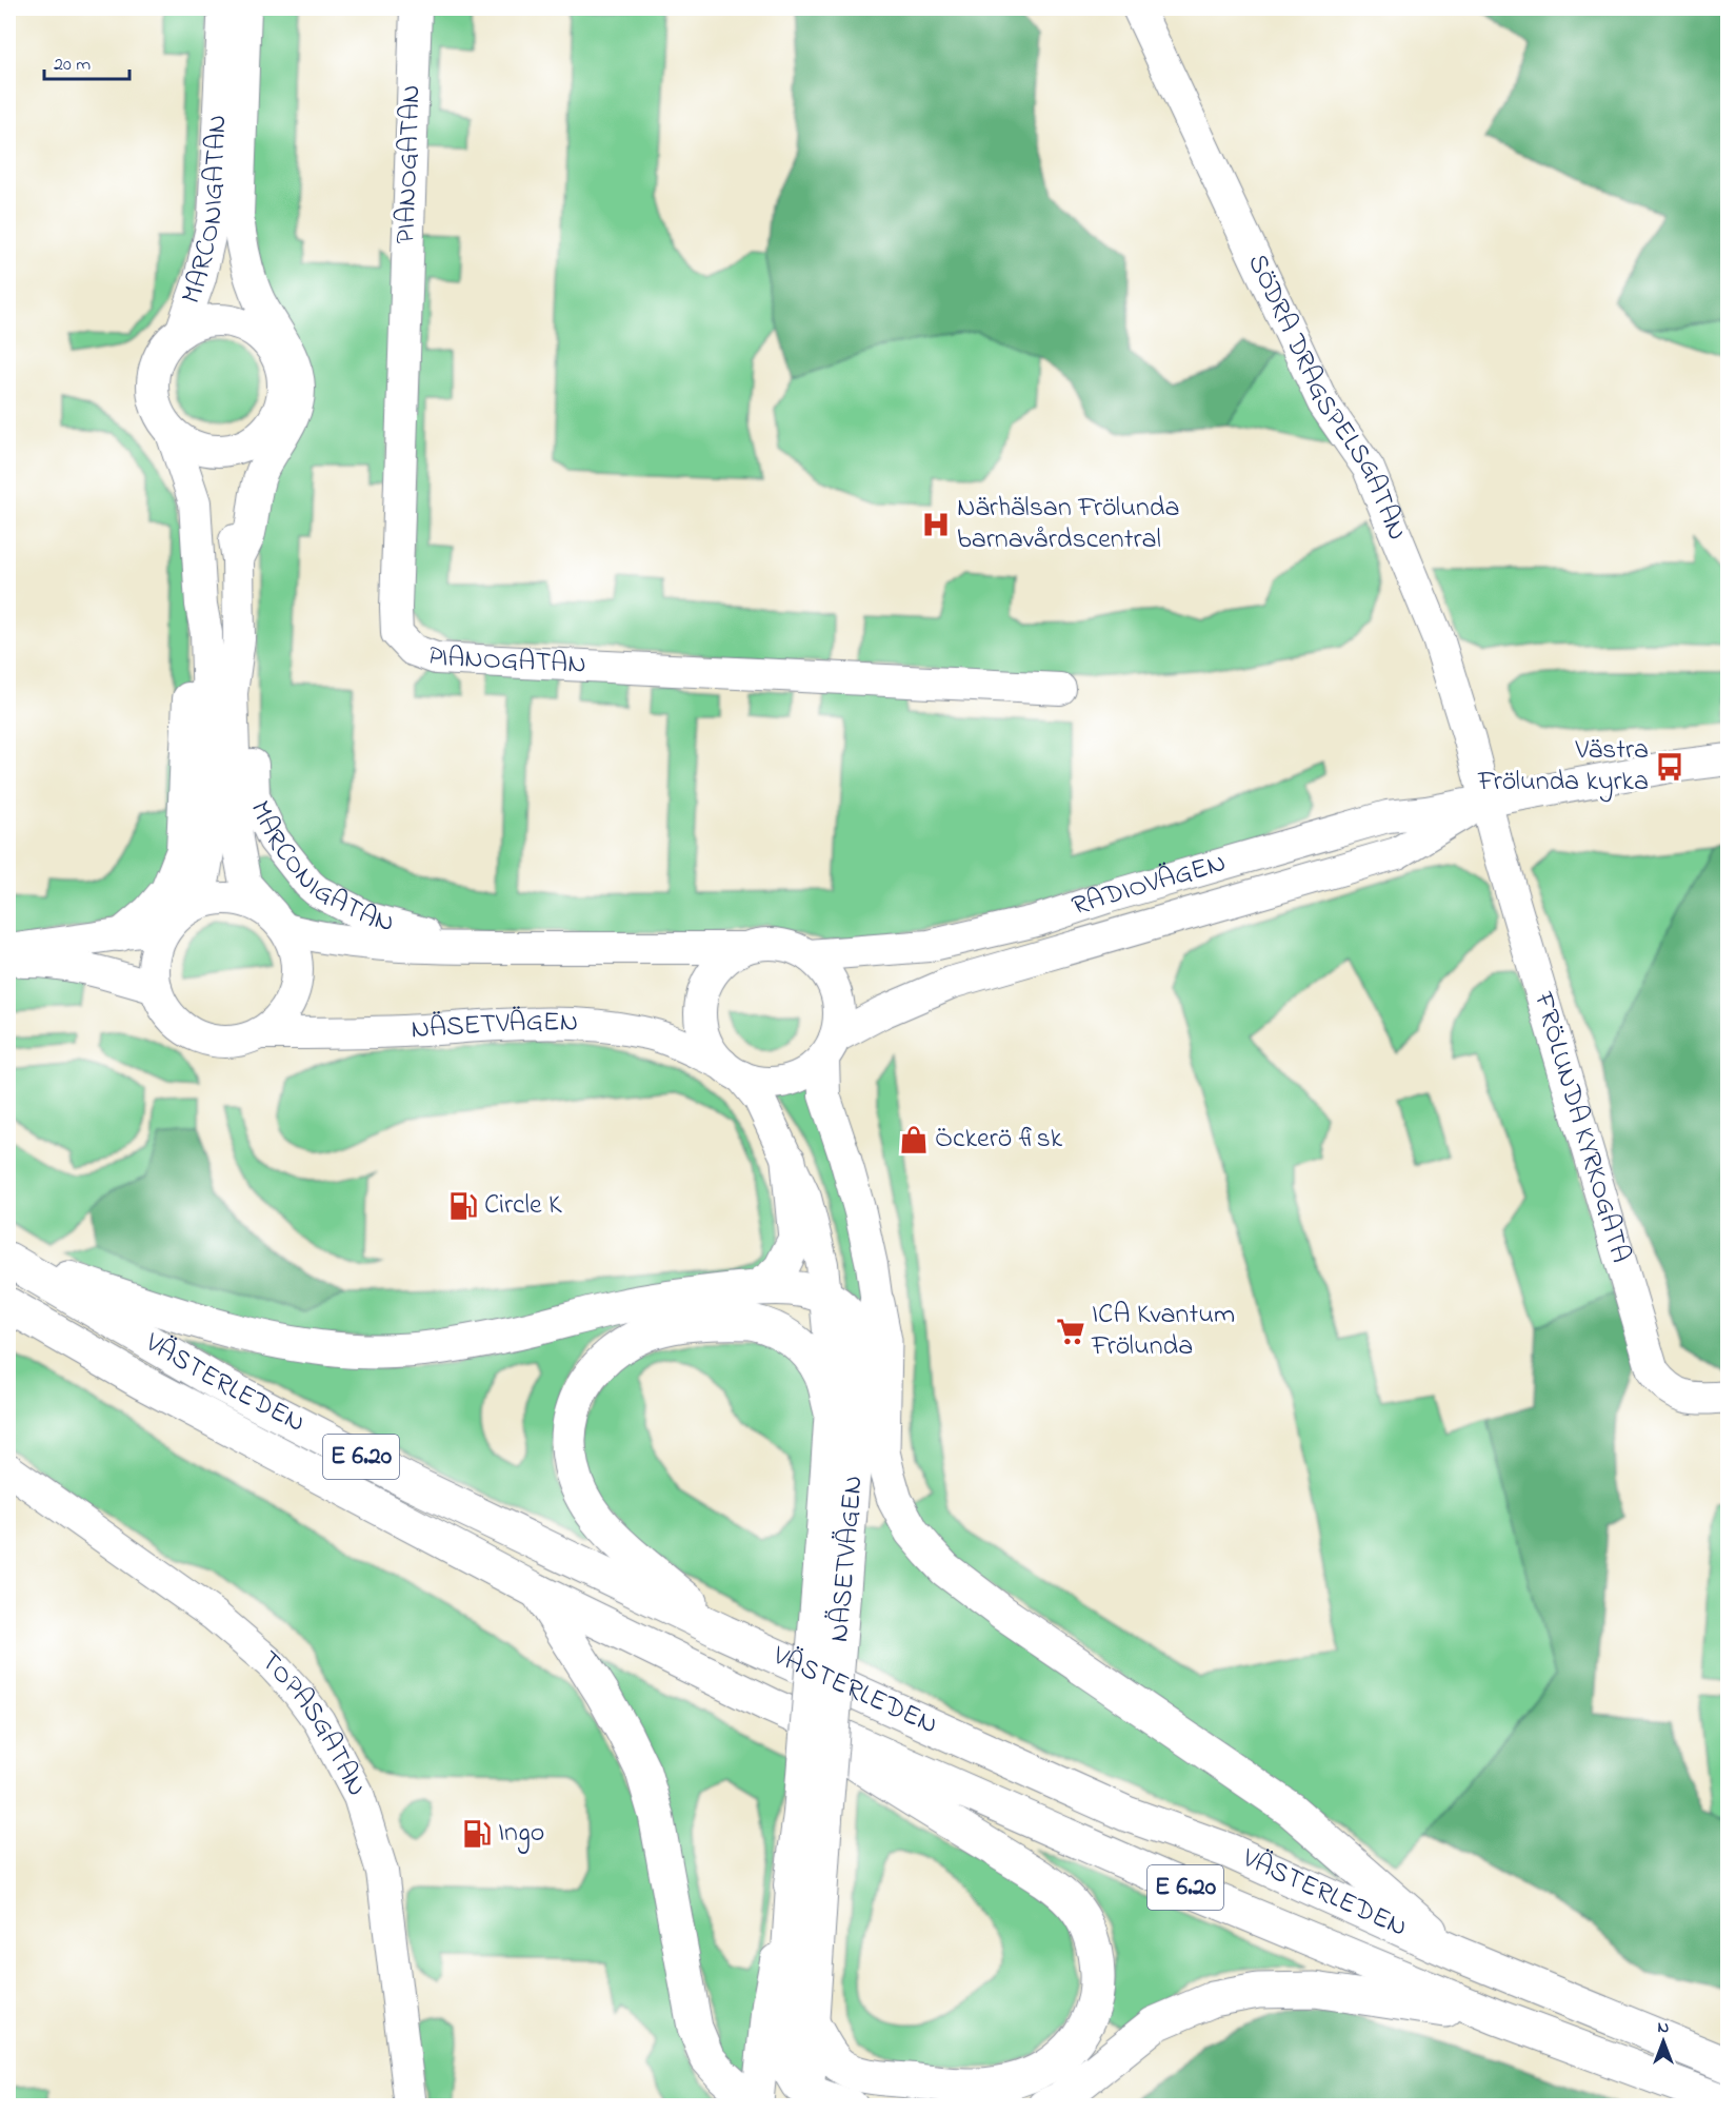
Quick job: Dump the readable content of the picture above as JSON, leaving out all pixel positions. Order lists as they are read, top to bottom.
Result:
{
  "streets": {
    "highway": ["VÄSTERLEDEN", "E 6.20"],
    "street": [
      "PIANOGATAN",
      "MARCONIGATAN",
      "SÖDRA DRAGSPELSGATAN",
      "RADIOVÄGEN",
      "NÄSETVÄGEN",
      "FRÖLUNDA KYRKOGATA",
      "TOPASGATAN"
    ]
  },
  "crossings": [
    ["MARCONIGATAN", "NÄSETVÄGEN"],
    ["SÖDRA DRAGSPELSGATAN", "RADIOVÄGEN"],
    ["SÖDRA DRAGSPELSGATAN", "FRÖLUNDA KYRKOGATA"],
    ["RADIOVÄGEN", "NÄSETVÄGEN"],
    ["RADIOVÄGEN", "FRÖLUNDA KYRKOGATA"]
  ],
  "places": {
    "hospital": ["Närhälsan Frölunda barnavårdscentral"],
    "bus stop": ["Västra Frölunda kyrka"],
    "shop": ["Öckerö fisk"],
    "fuel station": ["Circle K", "Ingo"],
    "supermarket": ["ICA Kvantum Frölunda"]
  },
  "scale_bar": "20 m",
  "north": "top"
}
